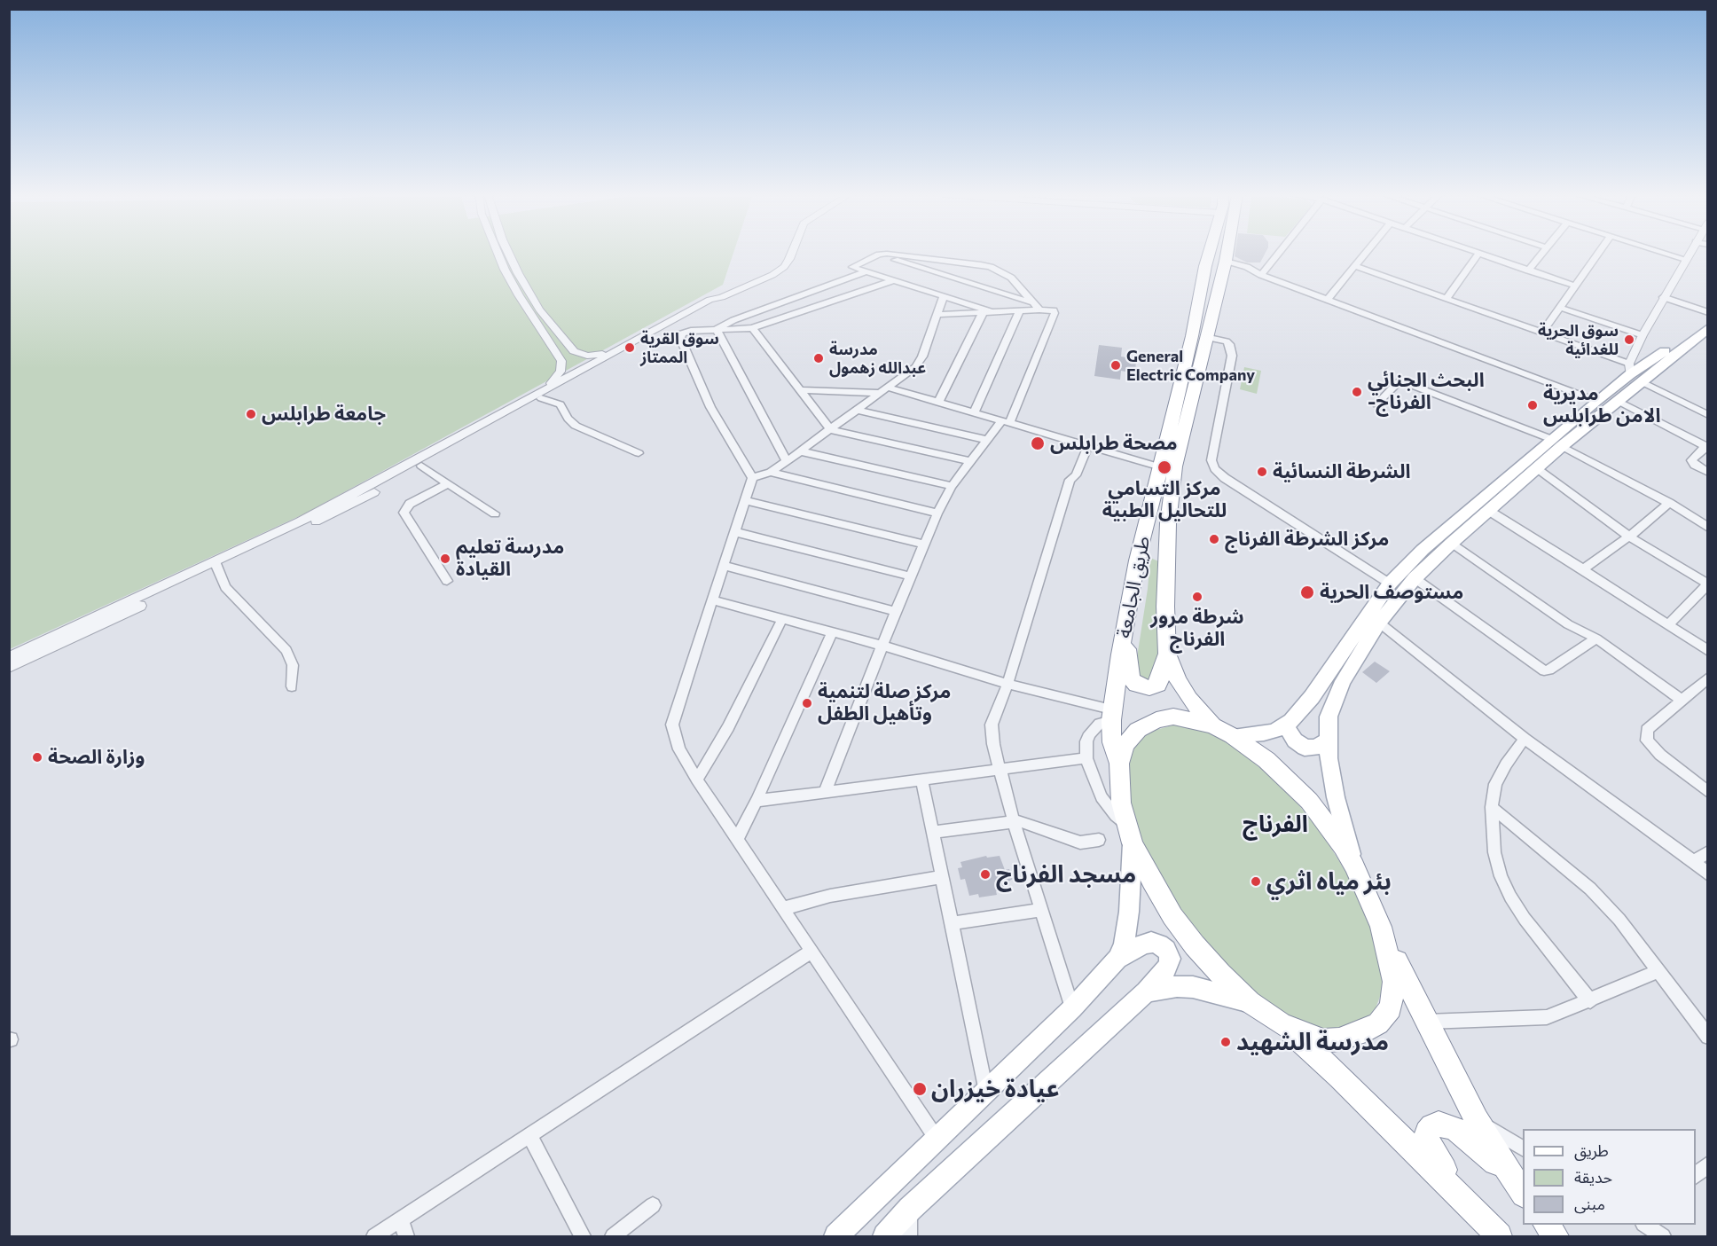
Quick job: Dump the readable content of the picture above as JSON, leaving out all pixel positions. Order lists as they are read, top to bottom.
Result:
{
  "streets": {
    "highway": ["طريق الجامعة"]
  },
  "districts": ["الفرناج"],
  "places": [
    "سوق الحرية للغدائية",
    "سوق القرية الممتاز",
    "مدرسة عبدالله زهمول",
    "General Electric Company",
    "البحث الجنائي -الفرناج",
    "مديرية الامن طرابلس",
    "جامعة طرابلس",
    "مصحة طرابلس",
    "مركز التسامي للتحاليل الطبية",
    "الشرطة النسائية",
    "مركز الشرطة الفرناج",
    "مدرسة تعليم القيادة",
    "مستوصف الحرية",
    "شرطة مرور الفرناج",
    "مركز صلة لتنمية وتأهيل الطفل",
    "وزارة الصحة",
    "مسجد الفرناج",
    "بئر مياه اثري",
    "مدرسة الشهيد",
    "عيادة خيزران"
  ],
  "legend": ["طريق", "حديقة", "مبنى"]
}
